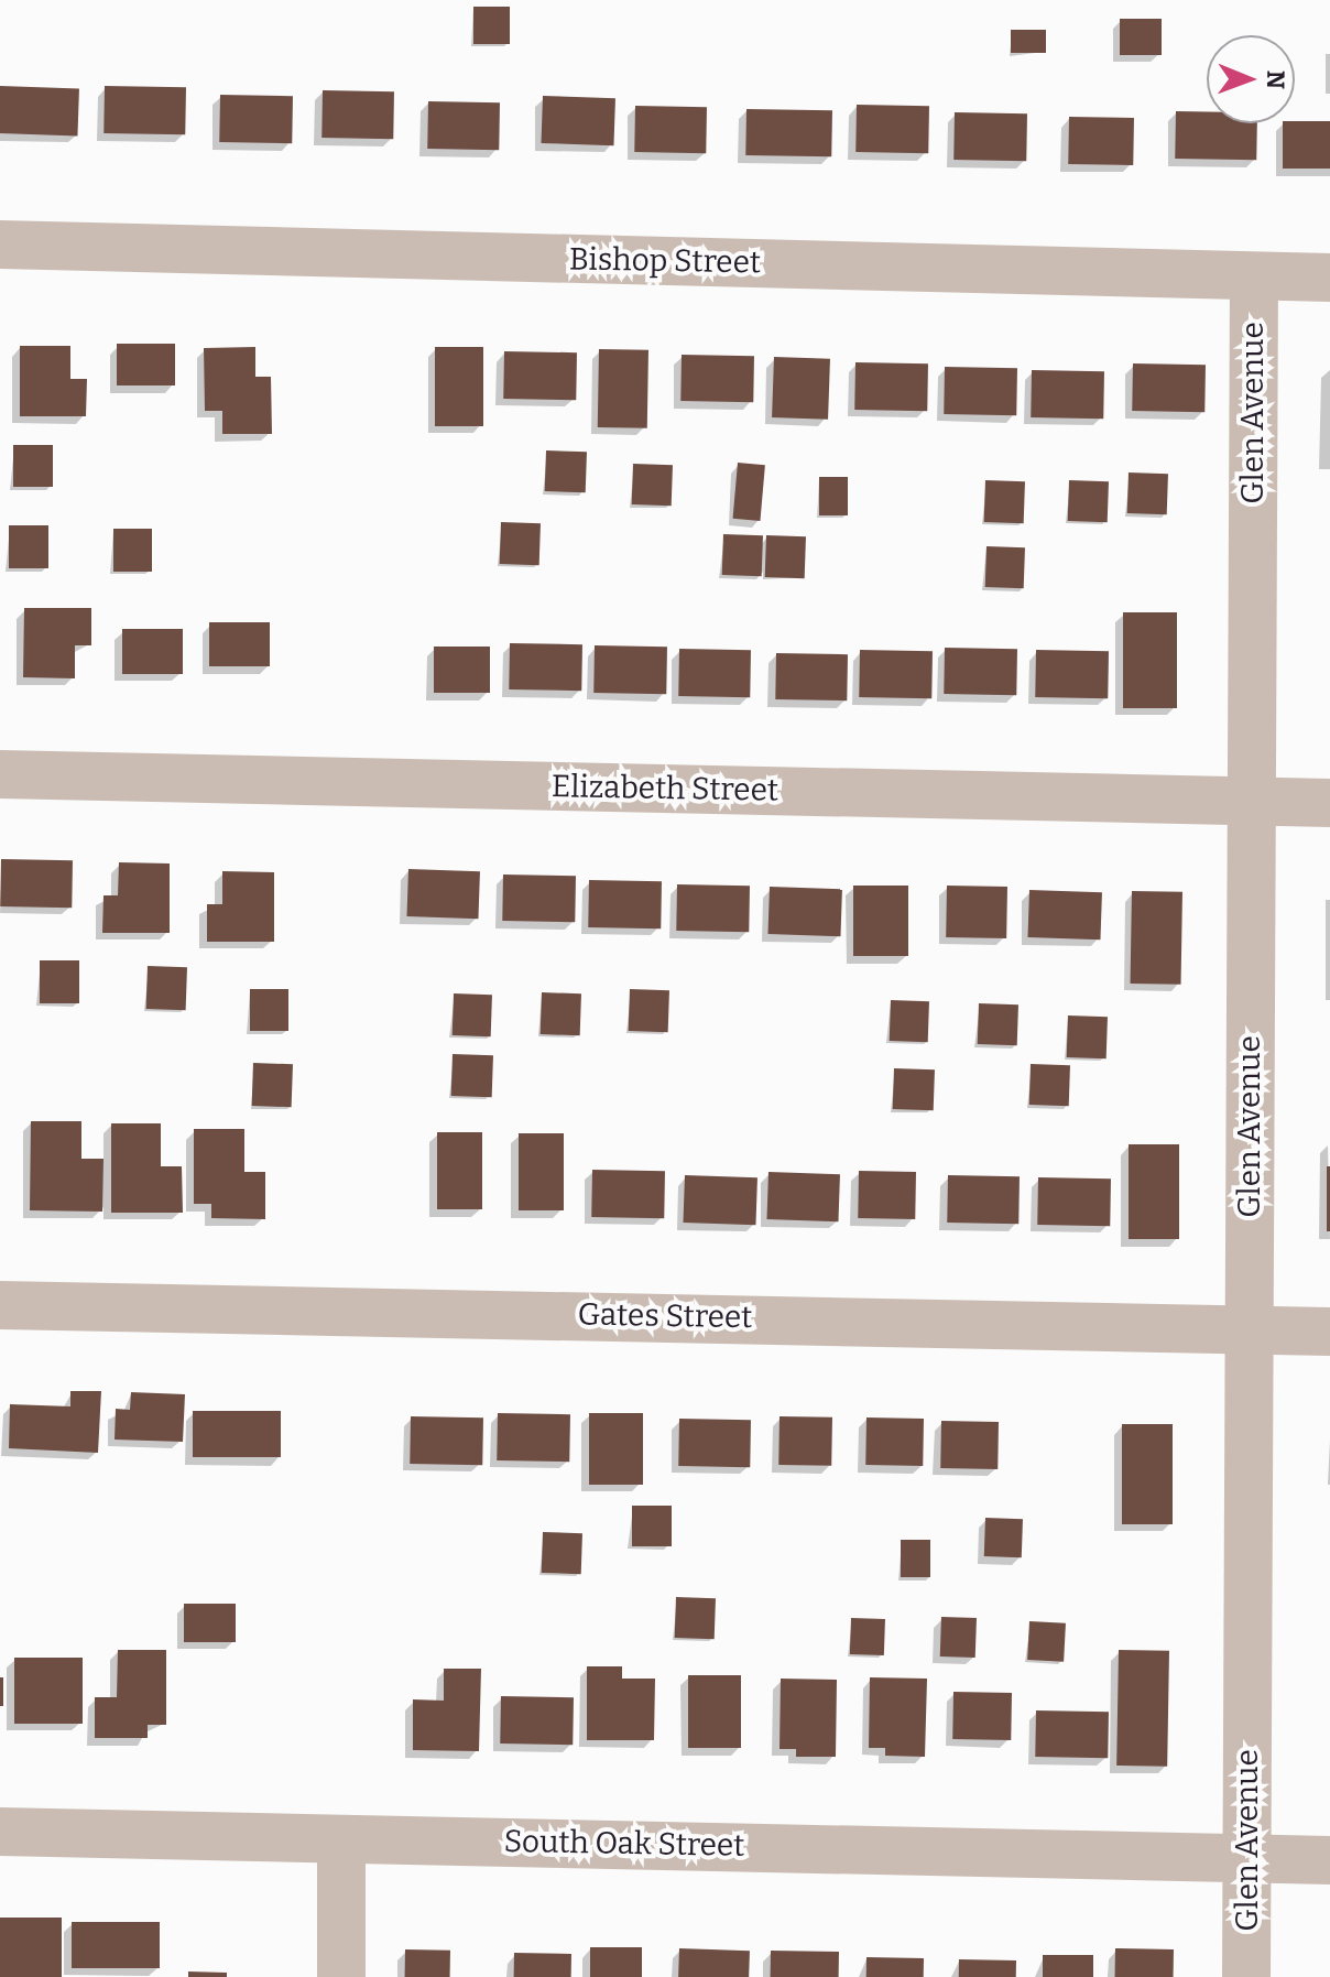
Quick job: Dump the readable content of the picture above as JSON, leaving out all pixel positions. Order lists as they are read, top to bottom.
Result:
{
  "streets": {
    "street": [
      "Bishop Street",
      "Glen Avenue",
      "Elizabeth Street",
      "Gates Street",
      "South Oak Street"
    ]
  },
  "crossings": [
    ["Bishop Street", "Glen Avenue"],
    ["Glen Avenue", "Elizabeth Street"],
    ["Glen Avenue", "Gates Street"],
    ["Glen Avenue", "South Oak Street"]
  ],
  "north": "right"
}
